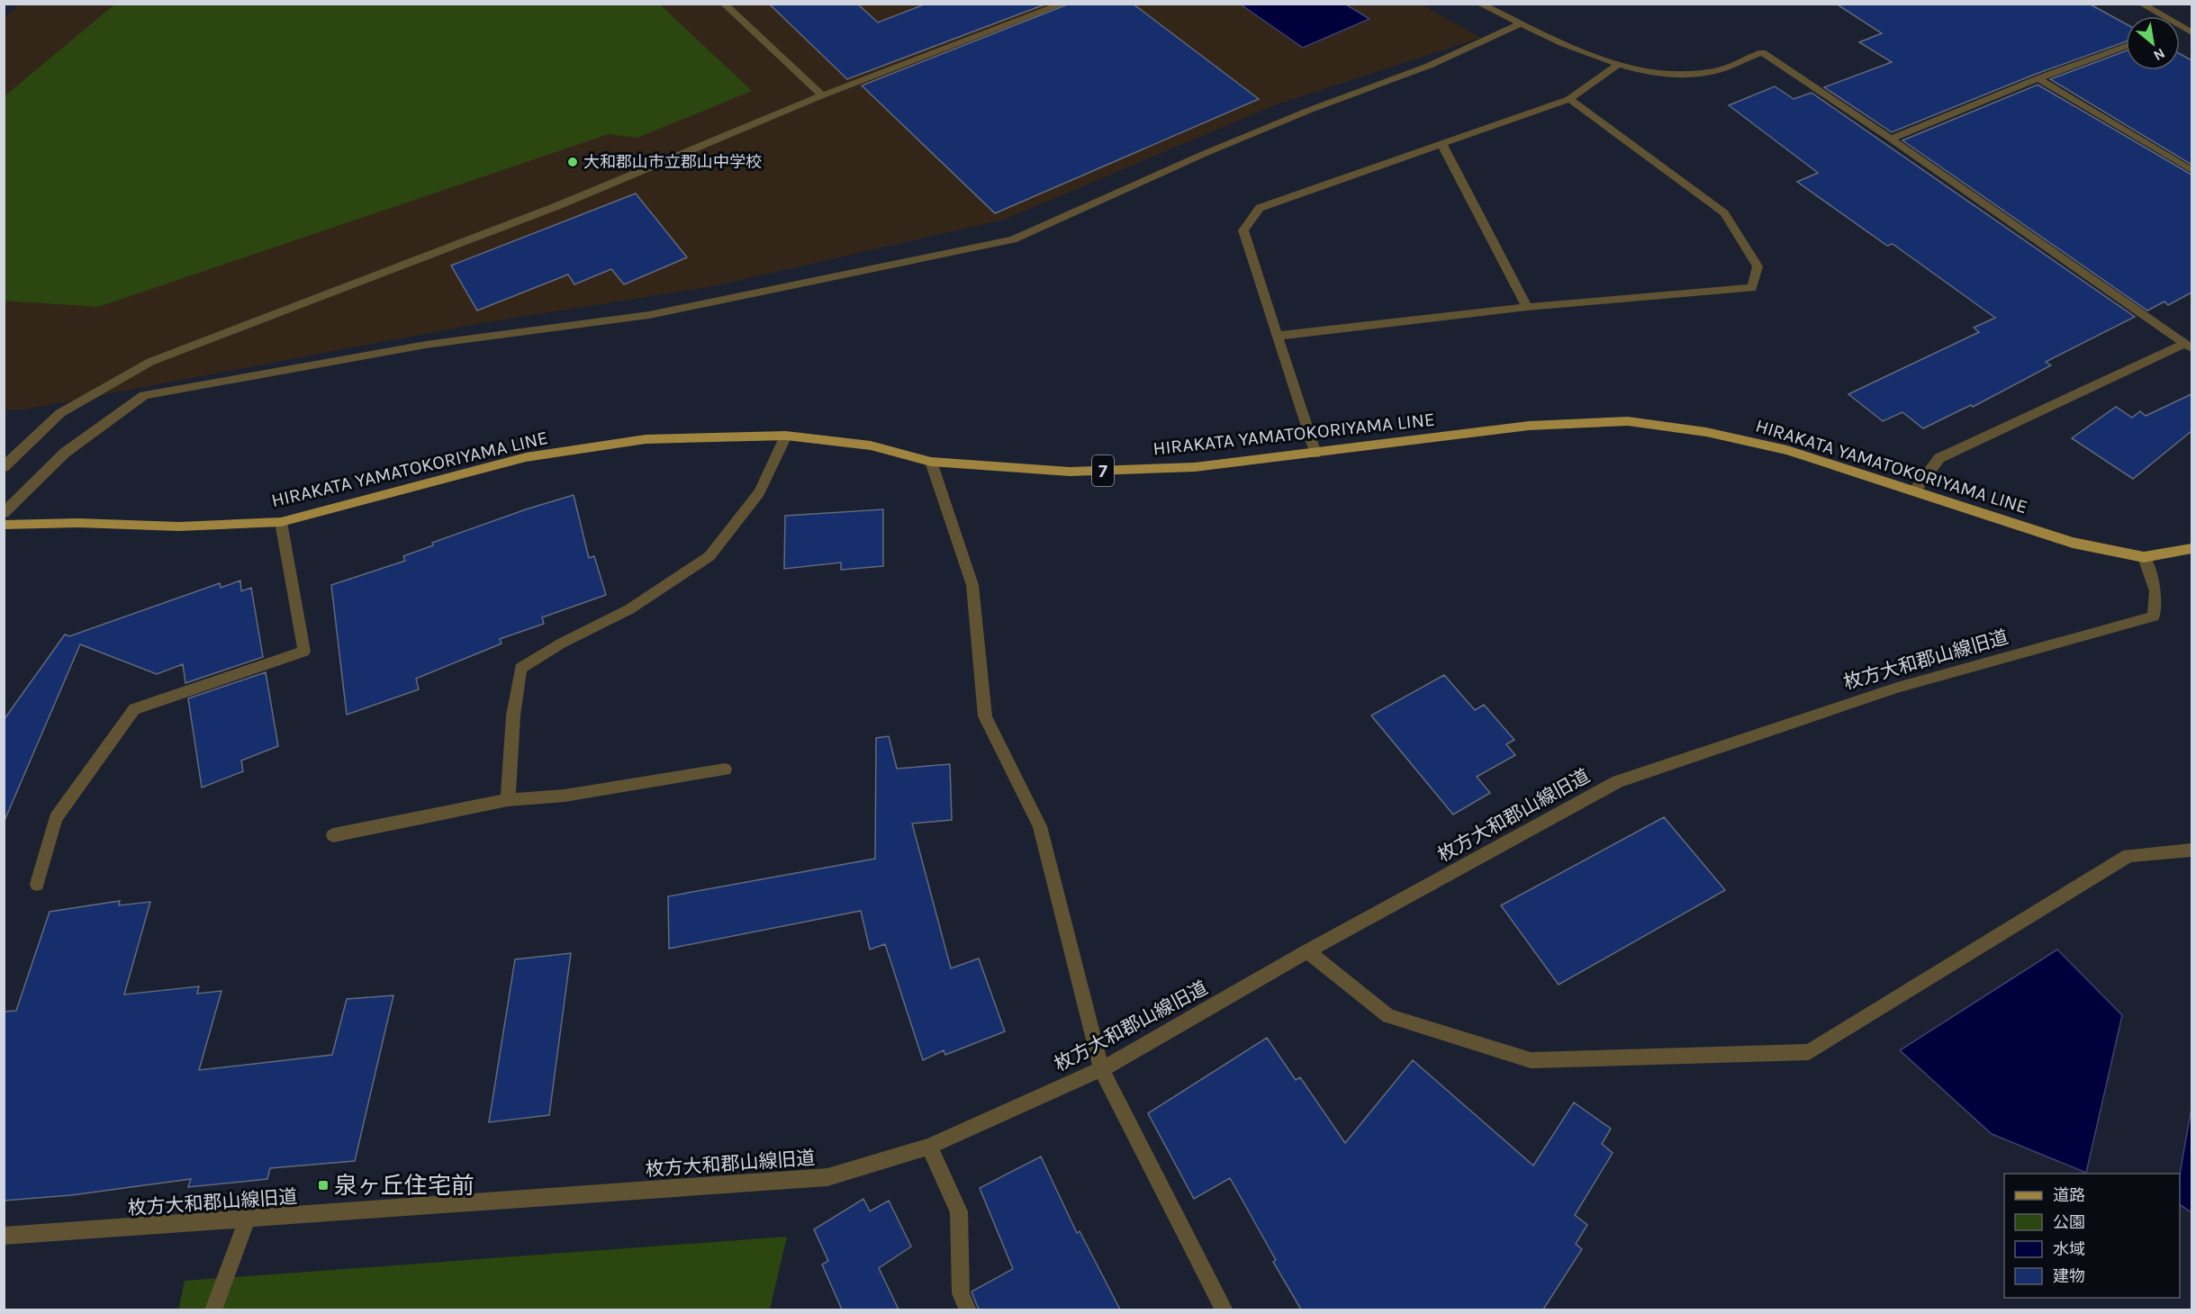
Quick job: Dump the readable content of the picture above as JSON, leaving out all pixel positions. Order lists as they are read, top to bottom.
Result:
{
  "streets": {
    "main road": ["HIRAKATA YAMATOKORIYAMA LINE", "7"],
    "street": ["枚方大和郡山線旧道"]
  },
  "crossings": [
    ["HIRAKATA YAMATOKORIYAMA LINE", "枚方大和郡山線旧道"]
  ],
  "places": {
    "other": ["大和郡山市立郡山中学校"],
    "transit": ["泉ヶ丘住宅前"]
  },
  "legend": [
    "道路",
    "公園",
    "水域",
    "建物"
  ],
  "north": "bottom right"
}
